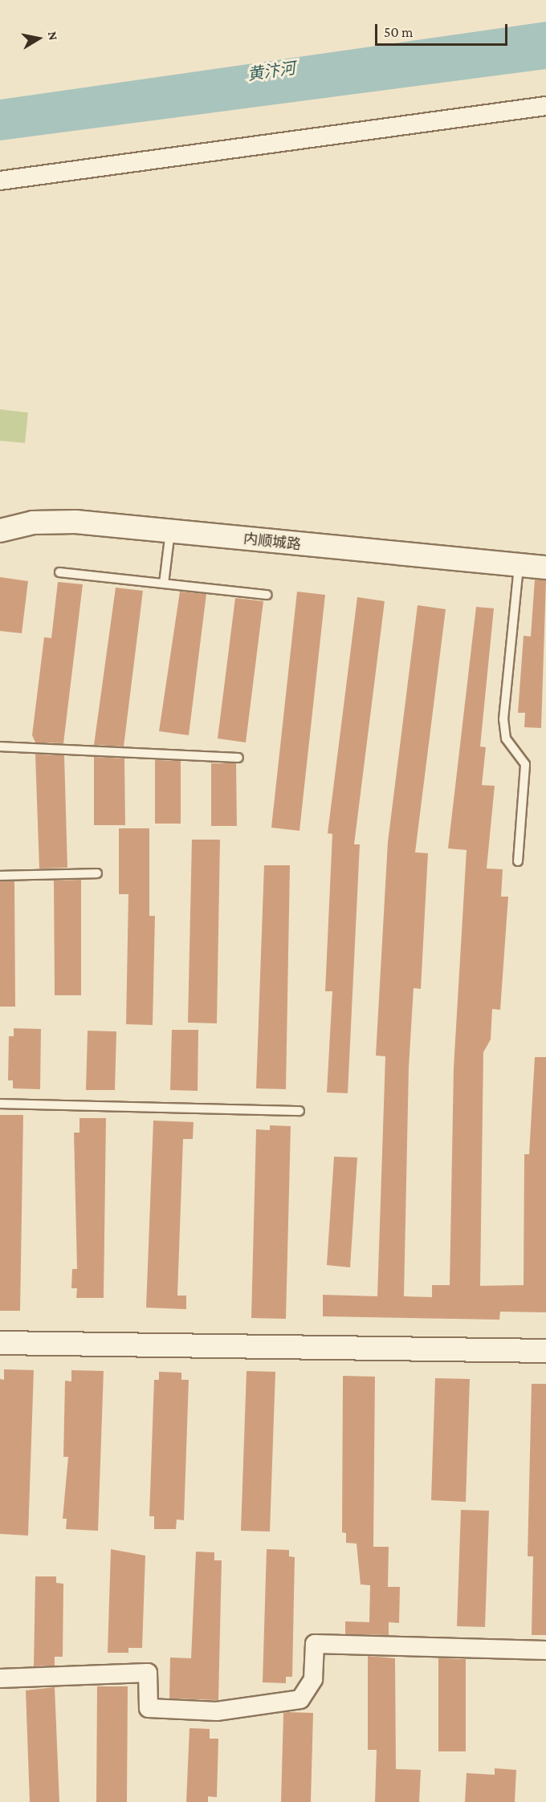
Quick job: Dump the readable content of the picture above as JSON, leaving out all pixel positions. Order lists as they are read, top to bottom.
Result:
{
  "streets": {
    "street": ["内顺城路"]
  },
  "water": ["黄汴河"],
  "scale_bar": "50 m",
  "north": "right"
}
